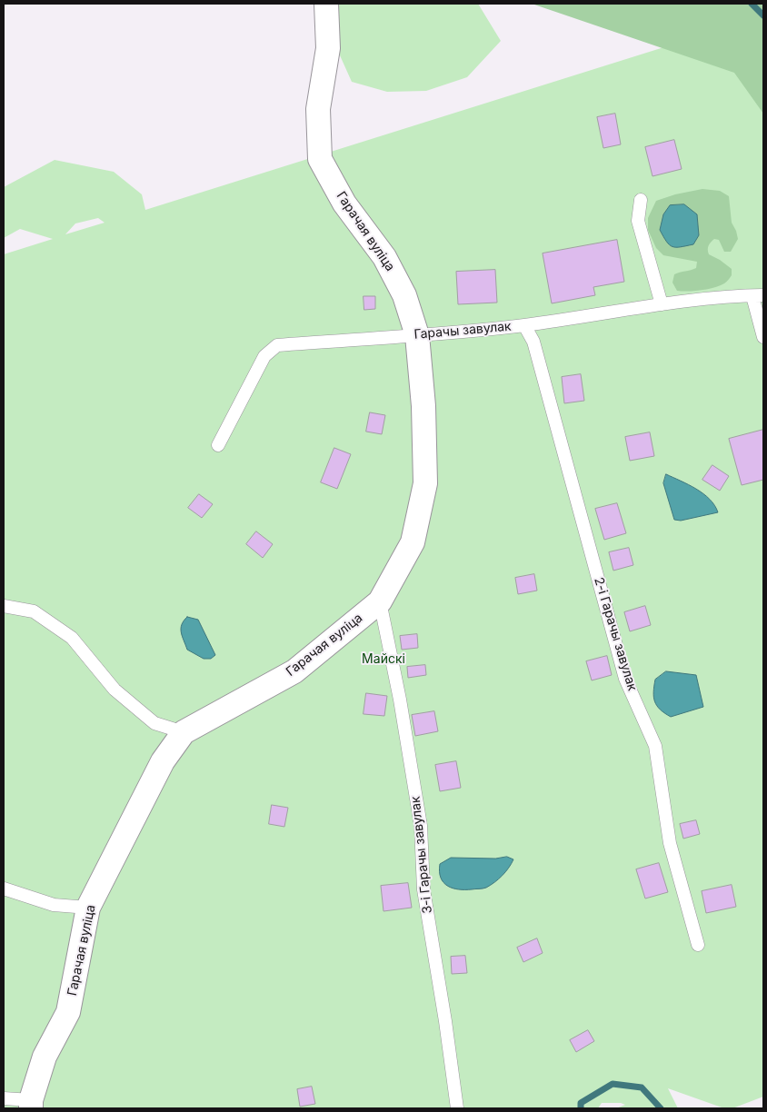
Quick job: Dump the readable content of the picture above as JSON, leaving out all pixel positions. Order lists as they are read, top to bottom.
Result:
{
  "streets": {
    "street": ["Гарачая вуліца"],
    "lane": ["Гарачы завулак", "2-і Гарачы завулак", "3-і Гарачы завулак"]
  },
  "crossings": [
    ["Гарачая вуліца", "Гарачы завулак"],
    ["Гарачая вуліца", "3-і Гарачы завулак"],
    ["Гарачы завулак", "2-і Гарачы завулак"]
  ],
  "parks": ["Майскі"]
}
